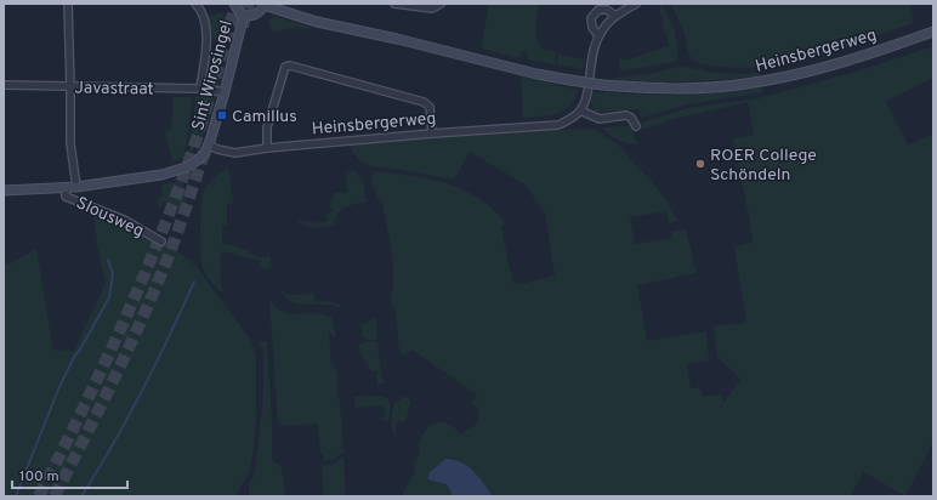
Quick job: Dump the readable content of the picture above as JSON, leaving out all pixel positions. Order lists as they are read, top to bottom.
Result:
{
  "streets": {
    "main road": ["Heinsbergerweg", "Sint Wirosingel"],
    "street": ["Javastraat", "Slousweg"]
  },
  "crossings": [
    ["Heinsbergerweg", "Sint Wirosingel"],
    ["Sint Wirosingel", "Javastraat"]
  ],
  "places": {
    "transit": ["Camillus"],
    "other": ["ROER College Schöndeln"]
  },
  "scale_bar": "100 m"
}
